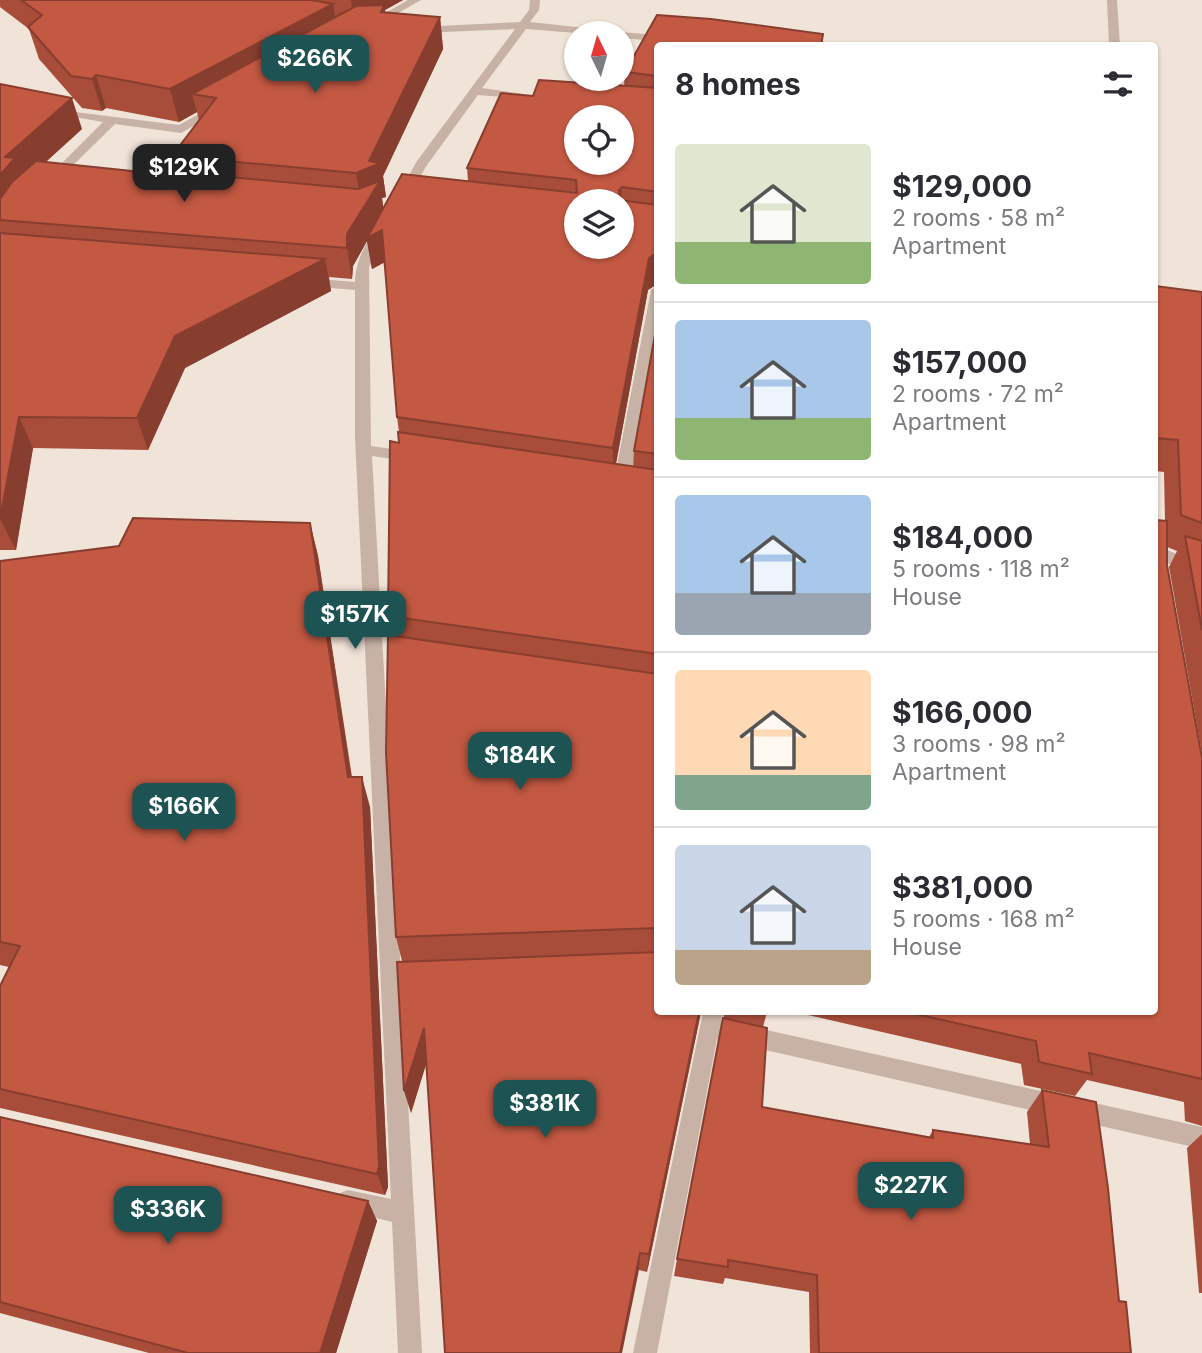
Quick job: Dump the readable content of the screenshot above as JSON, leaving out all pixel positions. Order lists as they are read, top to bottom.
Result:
{
  "north": "top",
  "page": {
    "price": [
      "$266K",
      "$129K",
      "$157K",
      "$184K",
      "$166K",
      "$381K",
      "$227K",
      "$336K"
    ],
    "heading": "8 homes",
    "list": [
      {
        "name": "$129,000",
        "note": "2 rooms · 58 m² · Apartment"
      },
      {
        "name": "$157,000",
        "note": "2 rooms · 72 m² · Apartment"
      },
      {
        "name": "$184,000",
        "note": "5 rooms · 118 m² · House"
      },
      {
        "name": "$166,000",
        "note": "3 rooms · 98 m² · Apartment"
      },
      {
        "name": "$381,000",
        "note": "5 rooms · 168 m² · House"
      }
    ]
  }
}
